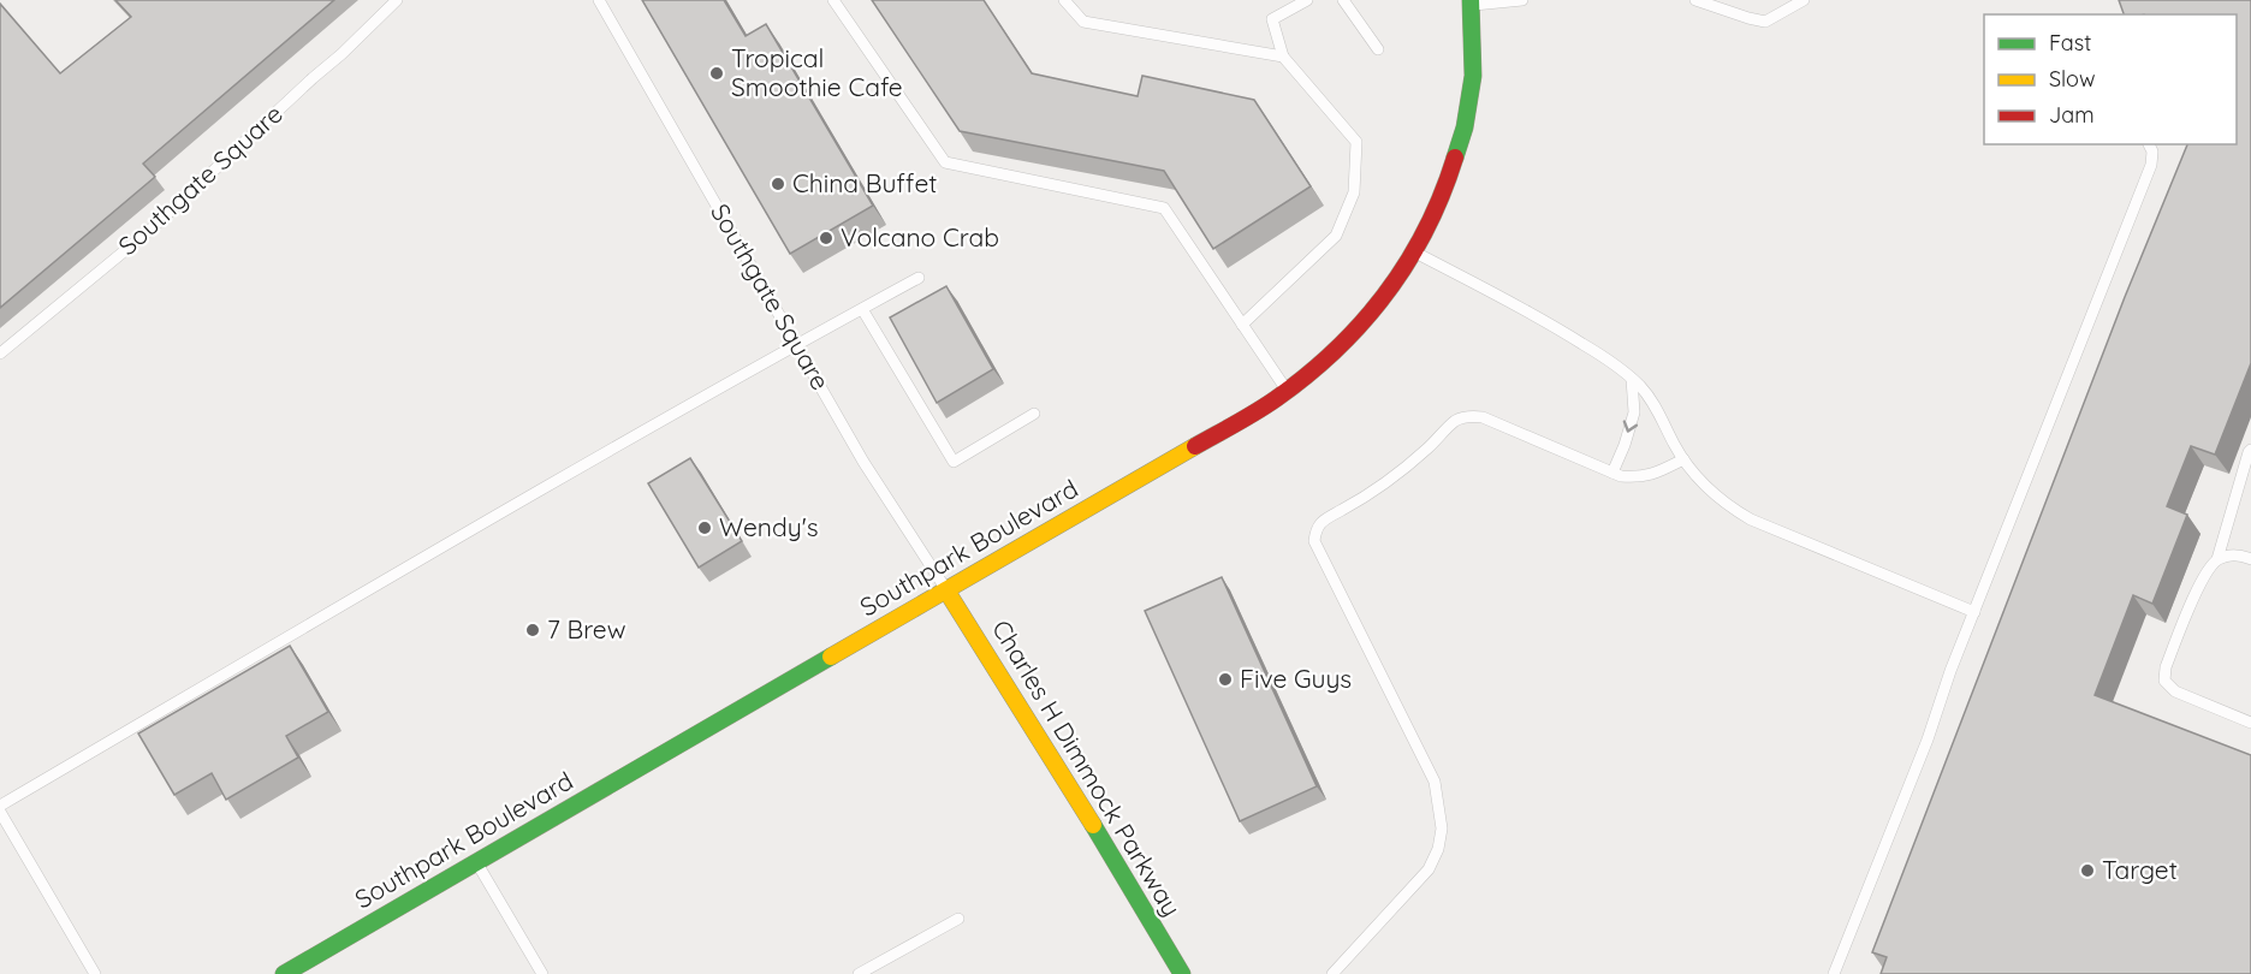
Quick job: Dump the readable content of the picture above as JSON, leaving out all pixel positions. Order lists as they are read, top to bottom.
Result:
{
  "streets": {
    "main road": ["Southpark Boulevard", "Charles H Dimmock Parkway"],
    "lane": ["Southgate Square"]
  },
  "crossings": [
    ["Southgate Square", "Southpark Boulevard"],
    ["Southgate Square", "Charles H Dimmock Parkway"],
    ["Southpark Boulevard", "Charles H Dimmock Parkway"]
  ],
  "places": [
    "Tropical Smoothie Cafe",
    "China Buffet",
    "Volcano Crab",
    "Wendy's",
    "7 Brew",
    "Five Guys",
    "Target"
  ],
  "legend": ["Fast", "Slow", "Jam"]
}
